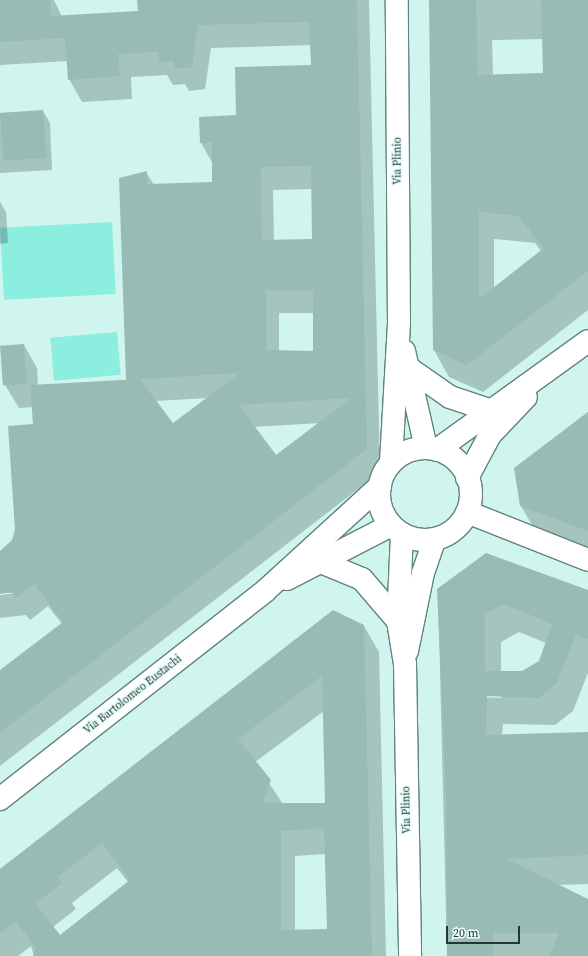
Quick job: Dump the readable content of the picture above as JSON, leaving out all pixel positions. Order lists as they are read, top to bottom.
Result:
{
  "streets": {
    "street": ["Via Plinio", "Via Bartolomeo Eustachi"]
  },
  "crossings": [
    ["Via Plinio", "Via Bartolomeo Eustachi"]
  ],
  "scale_bar": "20 m"
}
